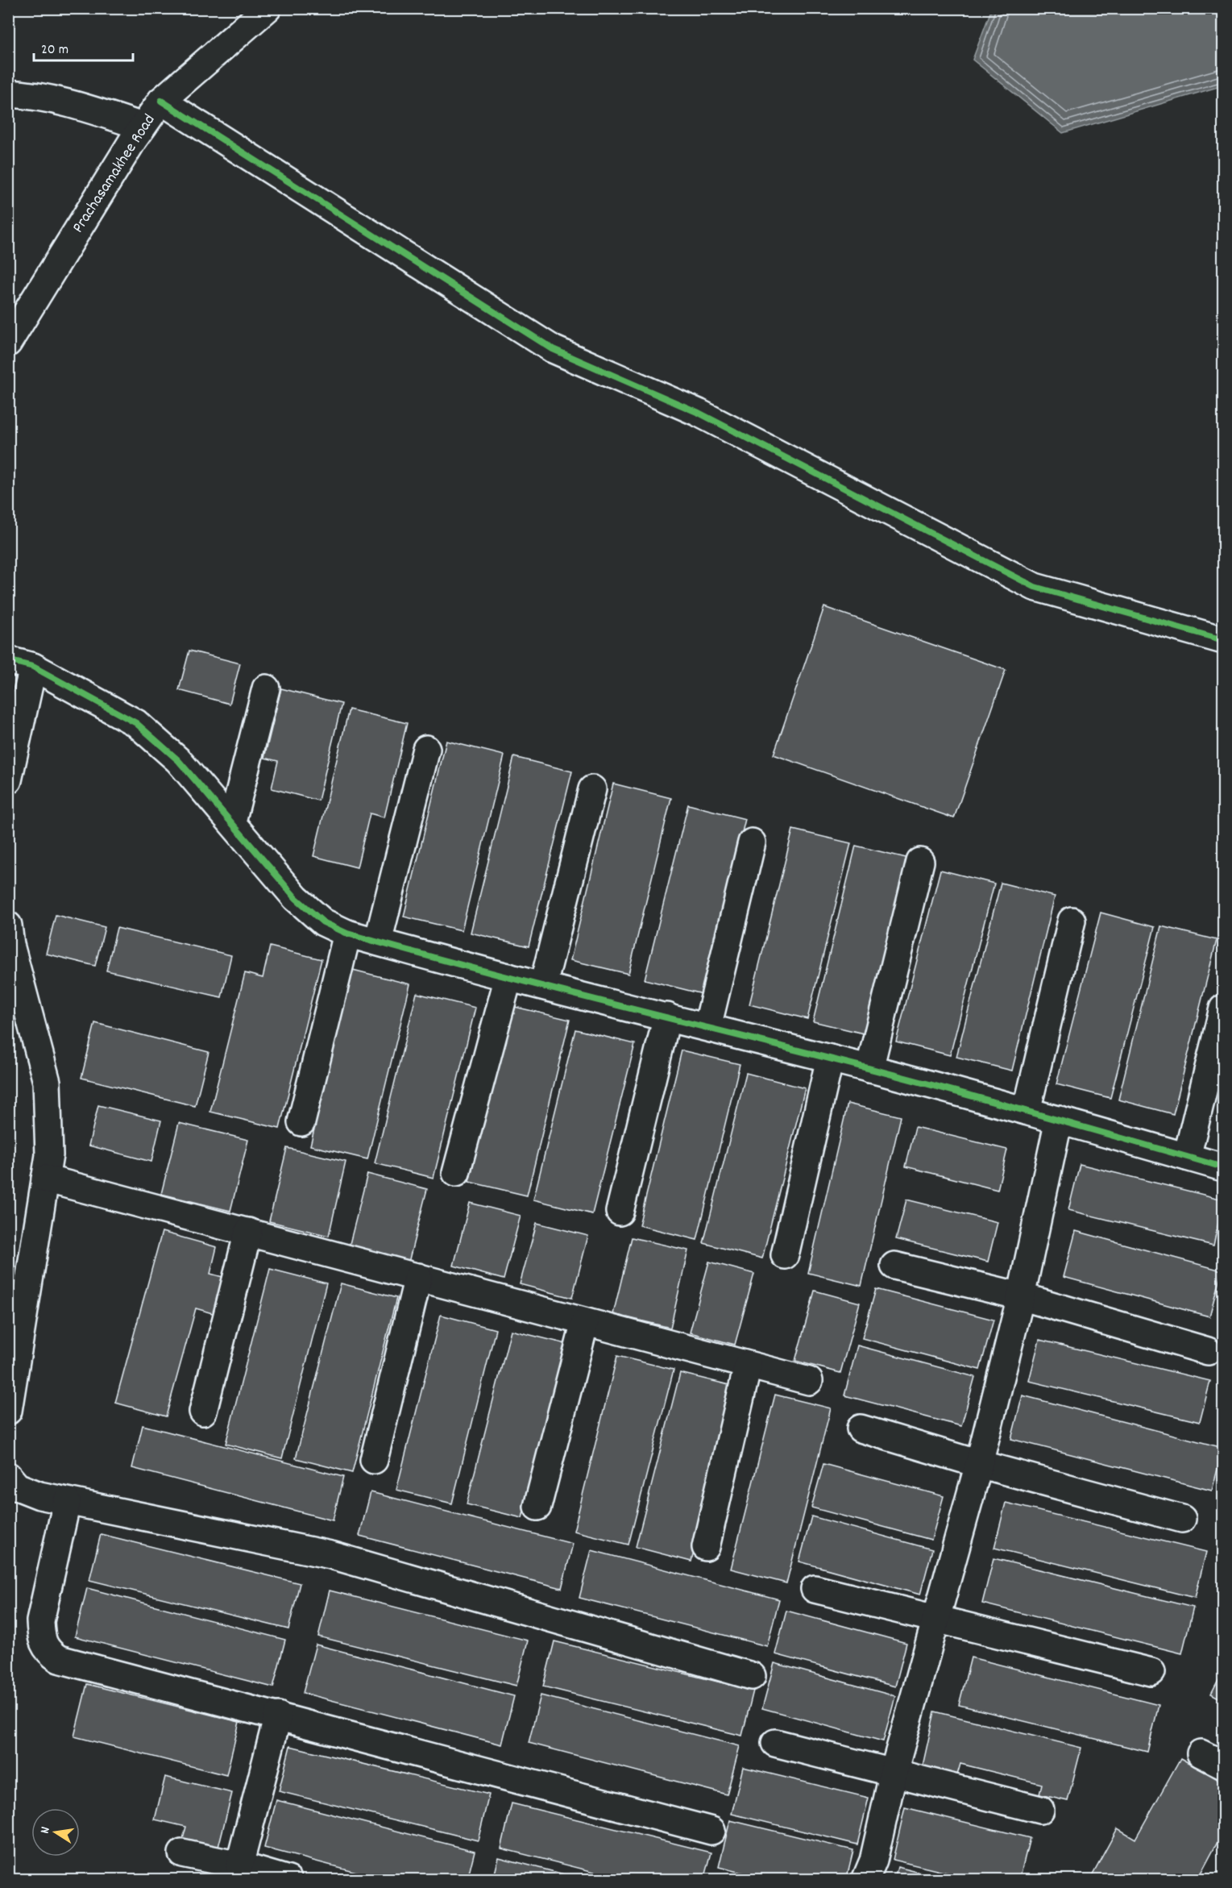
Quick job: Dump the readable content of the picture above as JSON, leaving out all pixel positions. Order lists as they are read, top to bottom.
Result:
{
  "streets": {
    "street": ["Prachasamakhee Road"]
  },
  "scale_bar": "20 m",
  "north": "left"
}
